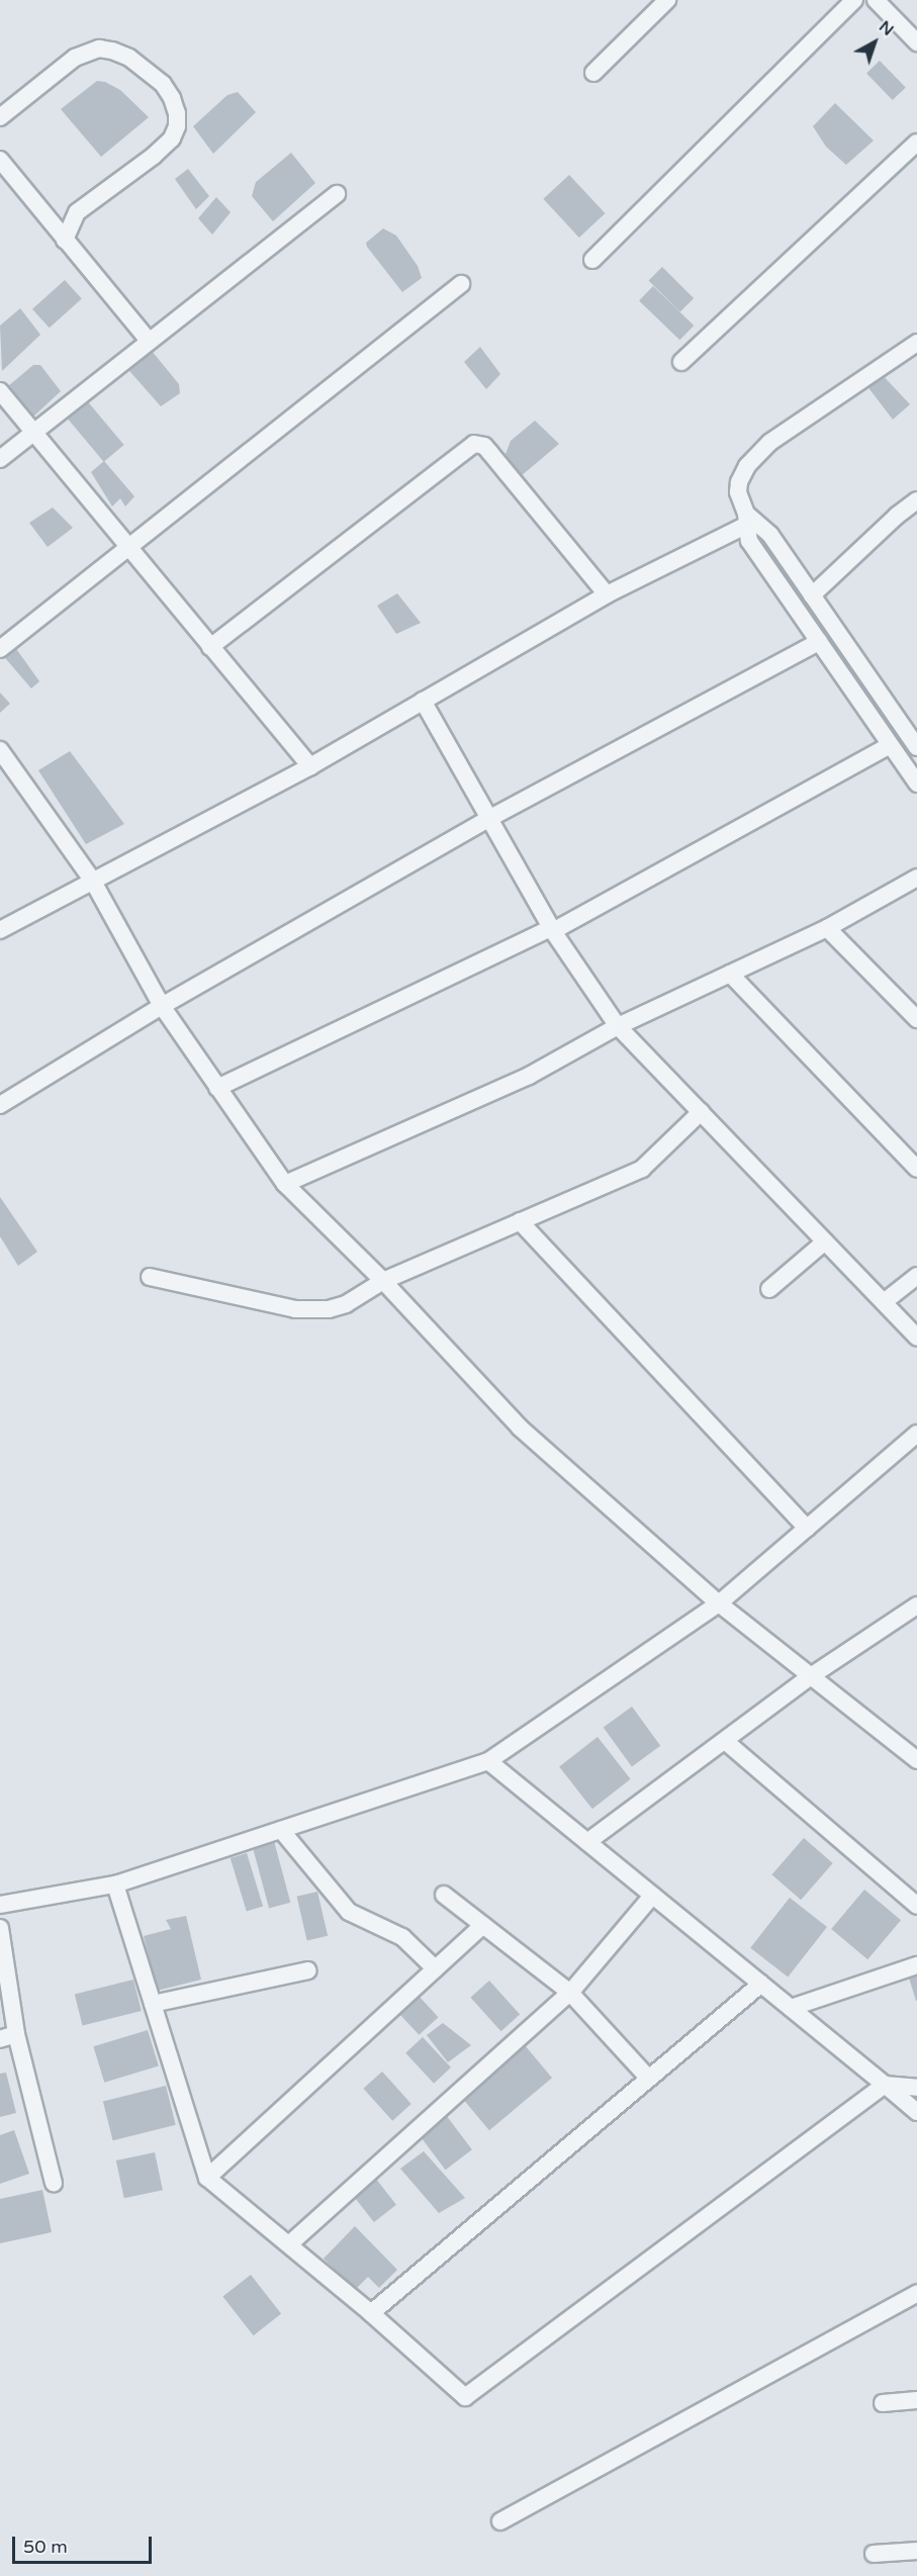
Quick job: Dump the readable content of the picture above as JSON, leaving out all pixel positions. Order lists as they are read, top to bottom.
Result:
{
  "scale_bar": "50 m",
  "north": "top right"
}
